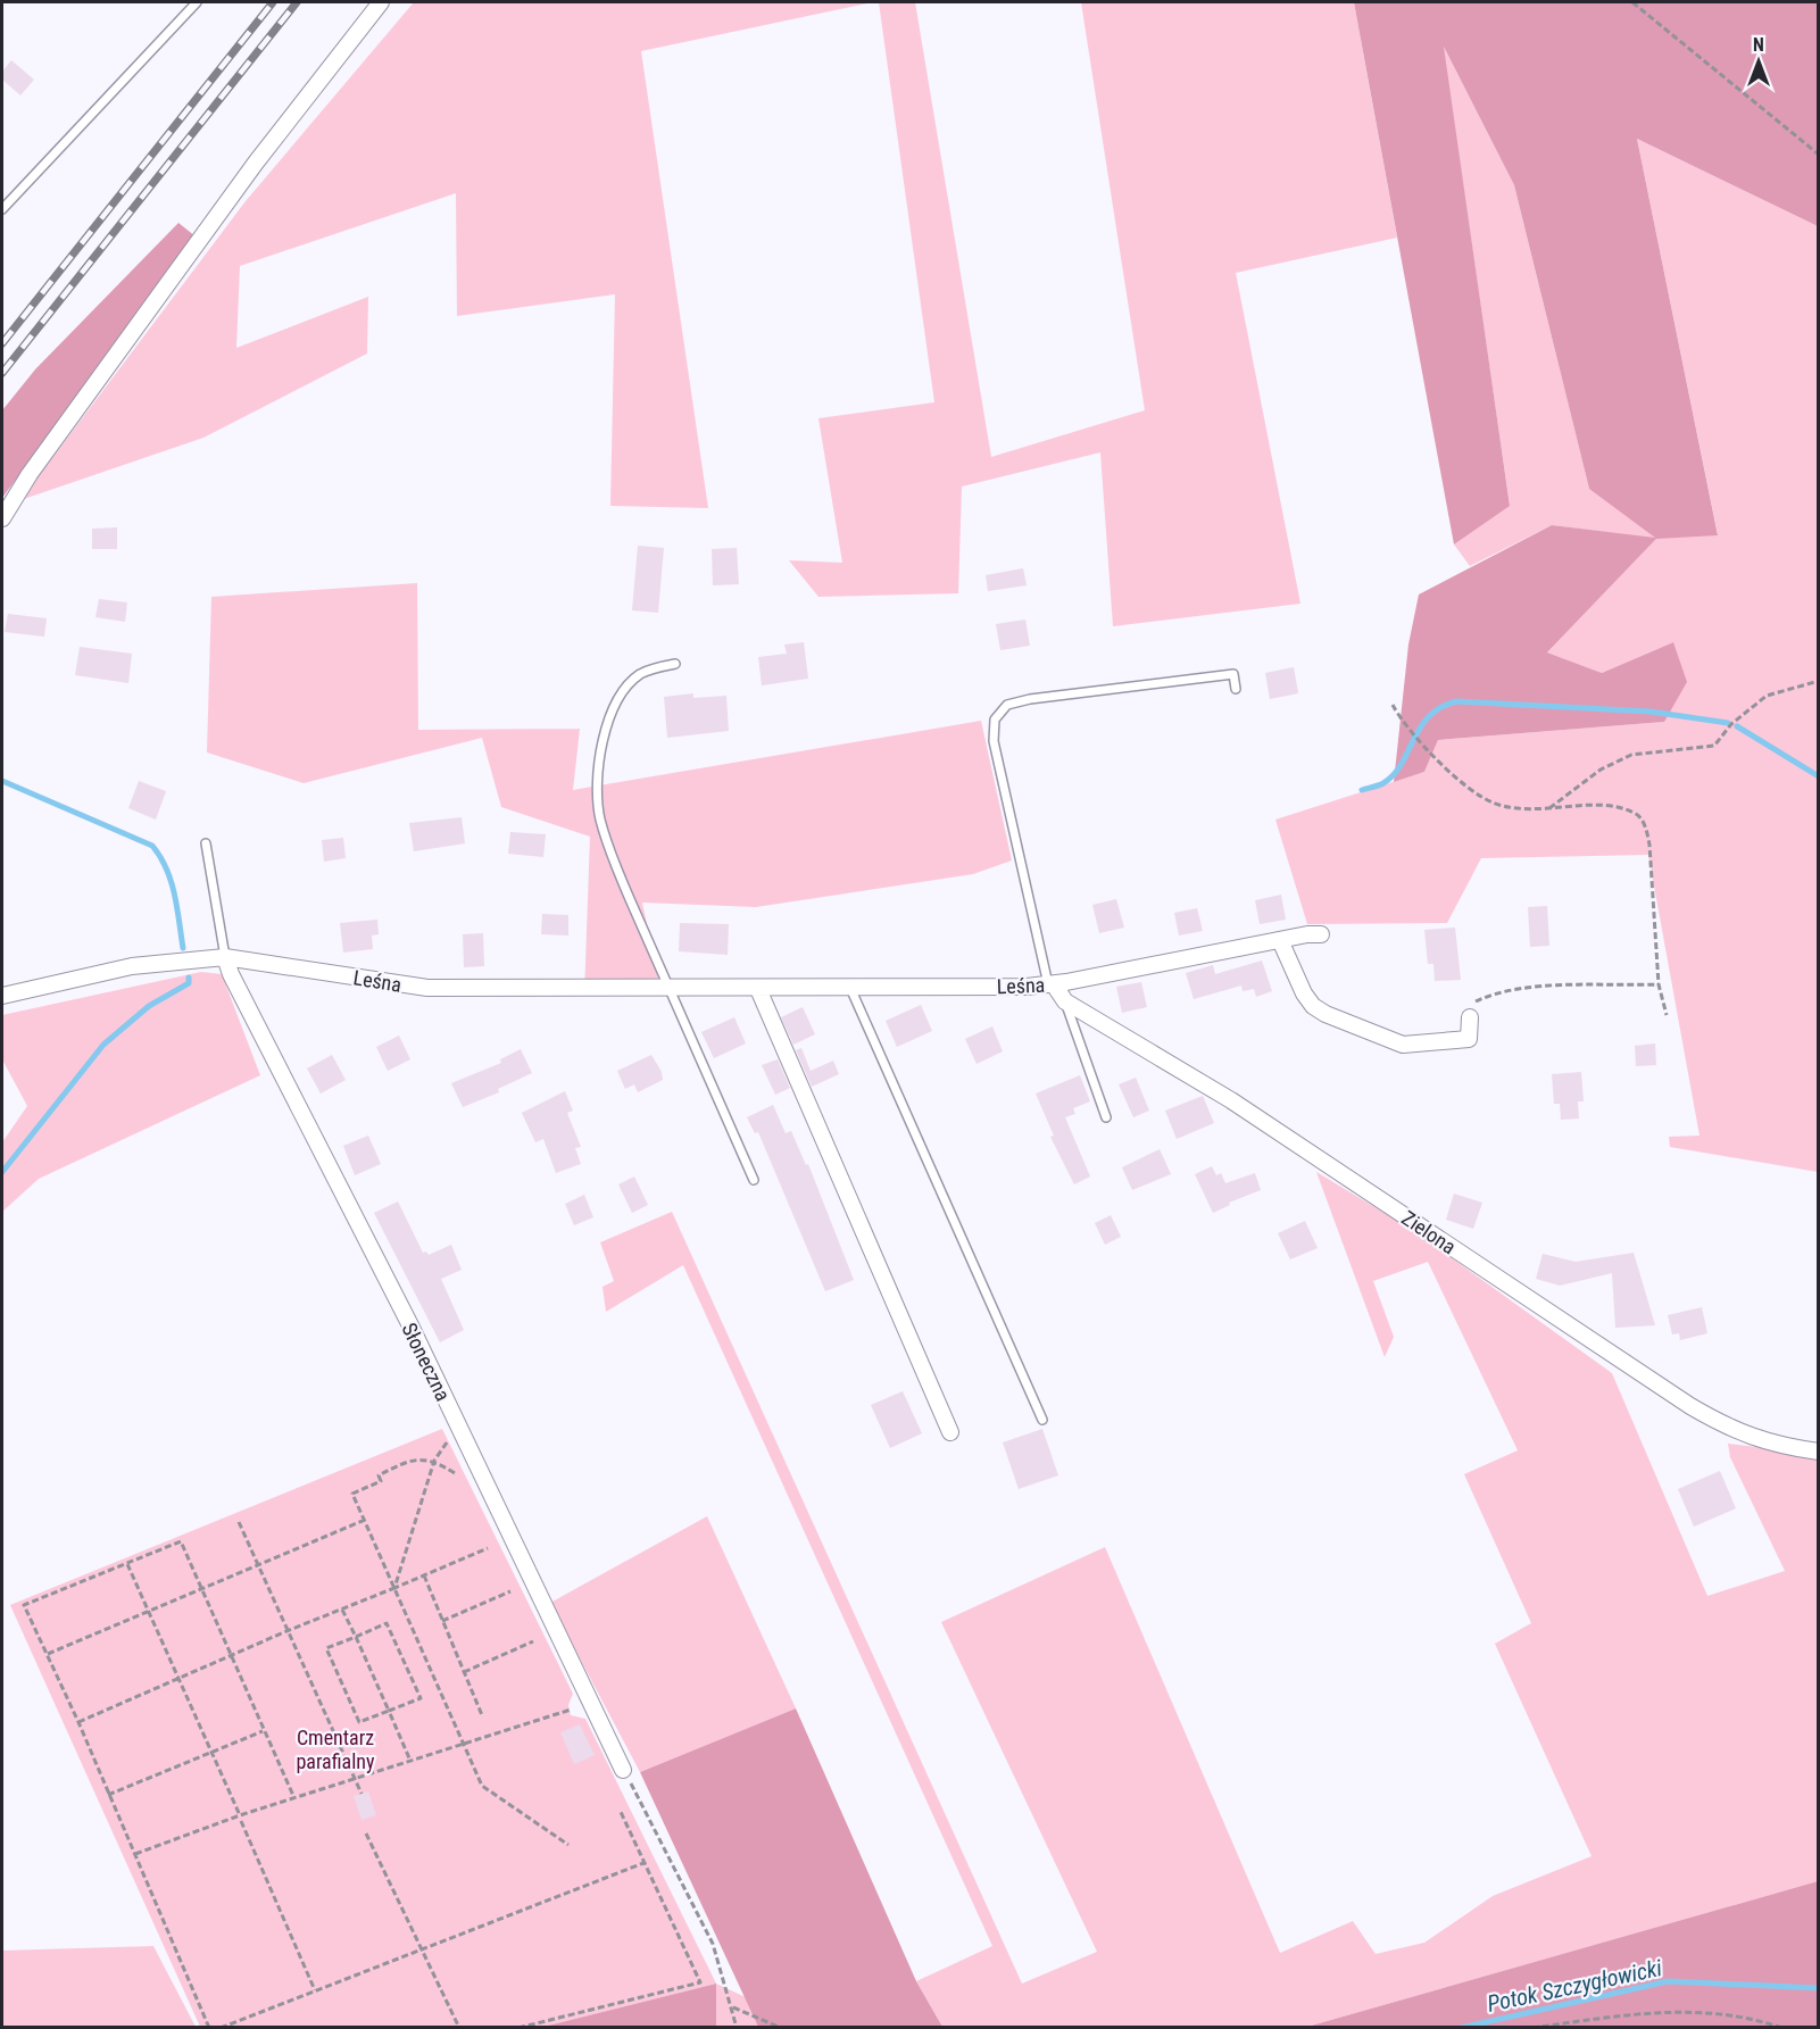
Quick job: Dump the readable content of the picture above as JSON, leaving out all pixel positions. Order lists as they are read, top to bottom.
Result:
{
  "streets": {
    "street": ["Leśna", "Zielona", "Słoneczna"]
  },
  "crossings": [
    ["Leśna", "Zielona"],
    ["Leśna", "Słoneczna"]
  ],
  "water": ["Potok Szczygłowicki"],
  "parks": ["Cmentarz parafialny"],
  "north": "top"
}
